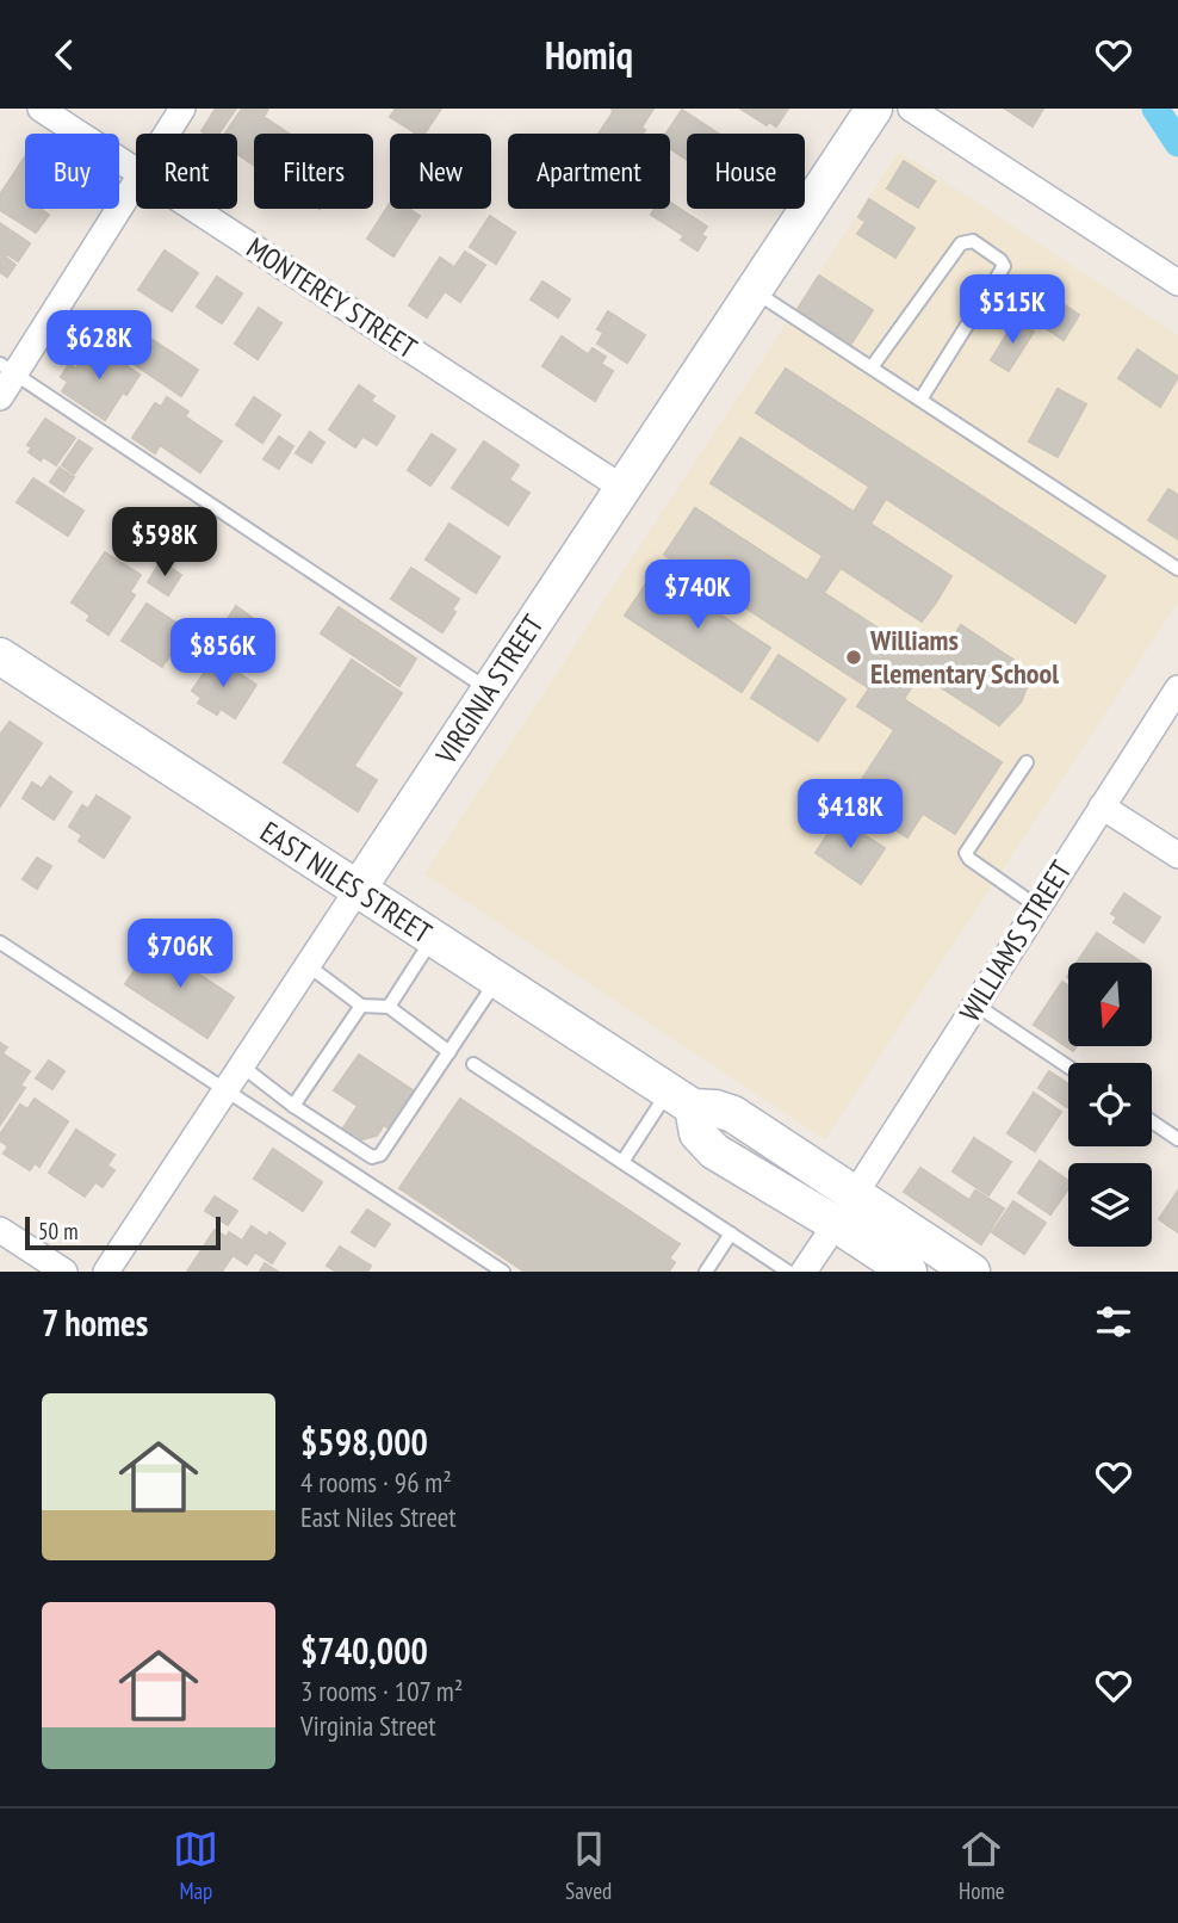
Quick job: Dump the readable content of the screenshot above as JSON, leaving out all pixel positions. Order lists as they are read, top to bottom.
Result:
{
  "streets": {
    "main road": ["VIRGINIA STREET", "EAST NILES STREET"],
    "street": ["MONTEREY STREET", "WILLIAMS STREET"]
  },
  "crossings": [
    ["MONTEREY STREET", "VIRGINIA STREET"],
    ["VIRGINIA STREET", "EAST NILES STREET"],
    ["EAST NILES STREET", "WILLIAMS STREET"]
  ],
  "places": ["Williams Elementary School"],
  "scale_bar": "50 m",
  "north": "bottom",
  "page": {
    "header": "Homiq",
    "chip": [
      "Buy",
      "Rent",
      "Filters",
      "New",
      "Apartment",
      "House"
    ],
    "price": [
      "$515K",
      "$628K",
      "$598K",
      "$740K",
      "$856K",
      "$418K",
      "$706K"
    ],
    "scale": "50 m",
    "heading": "7 homes",
    "list": [
      {
        "name": "$598,000",
        "note": "4 rooms · 96 m² · East Niles Street"
      },
      {
        "name": "$740,000",
        "note": "3 rooms · 107 m² · Virginia Street"
      }
    ],
    "tabs": ["Map", "Saved", "Home"]
  }
}
